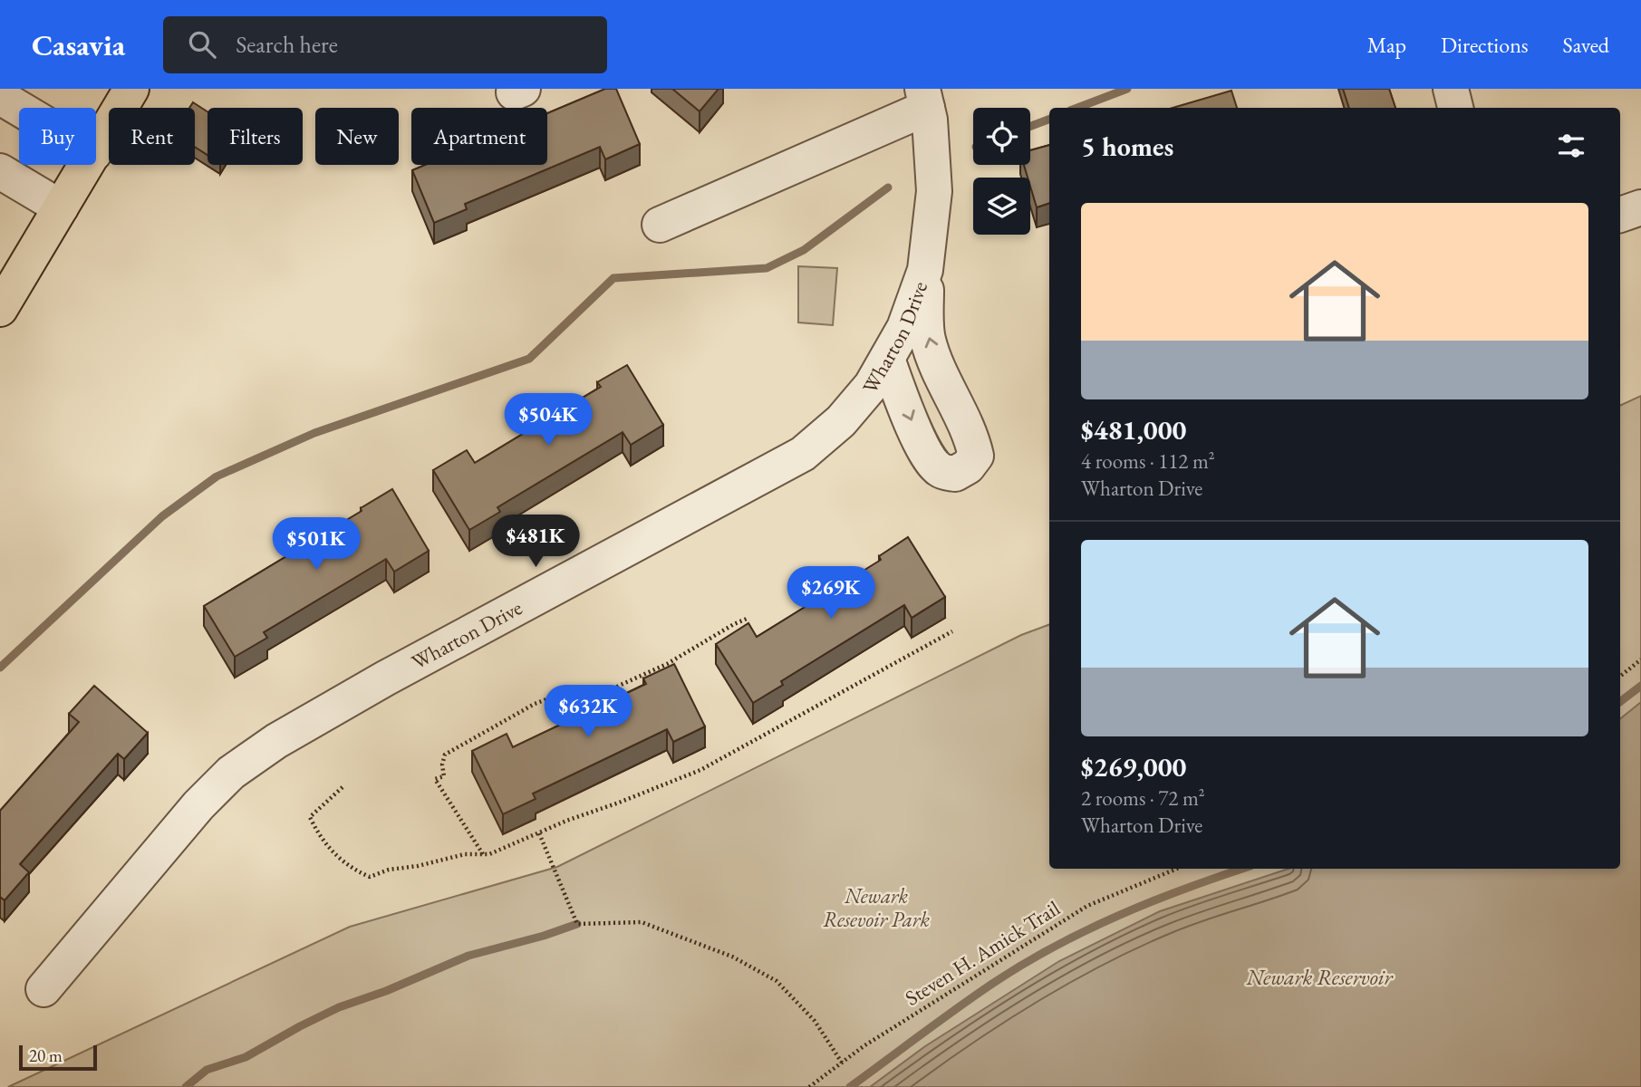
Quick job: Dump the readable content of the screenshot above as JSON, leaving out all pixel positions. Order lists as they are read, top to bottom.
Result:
{
  "streets": {
    "street": ["Wharton Drive"],
    "path": ["Steven H. Amick Trail"]
  },
  "water": ["Newark Reservoir"],
  "parks": ["Newark Resevoir Park"],
  "scale_bar": "20 m",
  "page": {
    "header": "Casavia",
    "search": "Search here",
    "nav": ["Map", "Directions", "Saved"],
    "chip": [
      "Buy",
      "Rent",
      "Filters",
      "New",
      "Apartment"
    ],
    "heading": "5 homes",
    "list": [
      {
        "name": "$481,000",
        "note": "4 rooms · 112 m² · Wharton Drive"
      },
      {
        "name": "$269,000",
        "note": "2 rooms · 72 m² · Wharton Drive"
      }
    ],
    "price": [
      "$504K",
      "$481K",
      "$501K",
      "$269K",
      "$632K"
    ],
    "scale": "20 m"
  }
}
